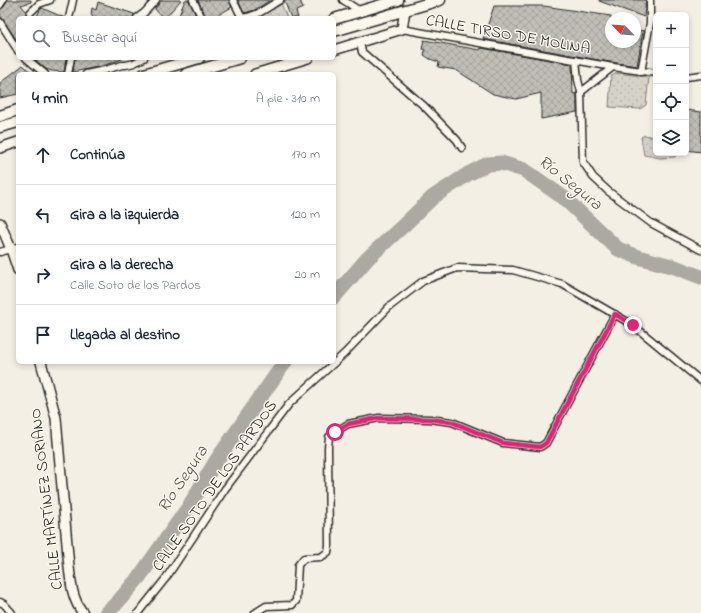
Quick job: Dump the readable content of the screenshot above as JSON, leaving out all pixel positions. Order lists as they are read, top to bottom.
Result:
{
  "streets": {
    "street": ["CALLE TIRSO DE MOLINA", "CALLE SOTO DE LOS PARDOS", "CALLE MARTÍNEZ SORIANO"]
  },
  "water": ["Río Segura"],
  "north": "top left",
  "page": {
    "map_buttons": ["+", "−"],
    "search": "Buscar aquí",
    "heading": ["4 min", "A pie · 310 m"],
    "list": [
      ["Continúa", "170 m"],
      ["Gira a la izquierda", "120 m"],
      ["Gira a la derecha", "Calle Soto de los Pardos", "20 m"],
      "Llegada al destino"
    ]
  }
}
